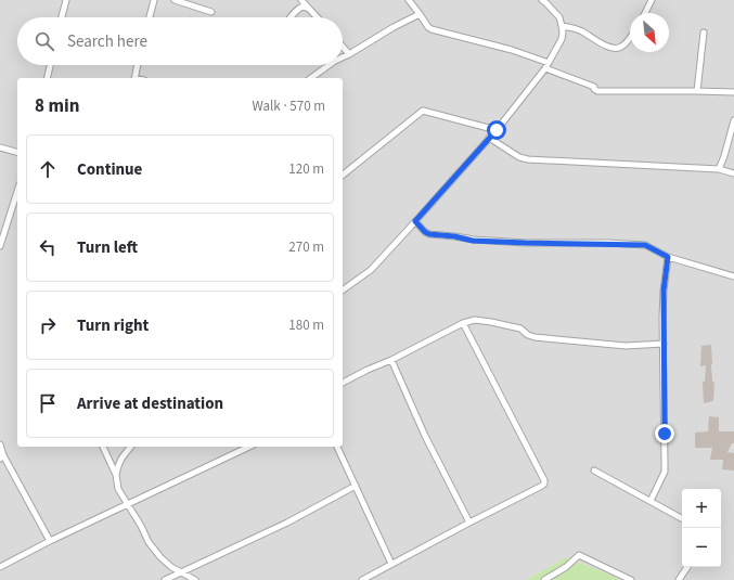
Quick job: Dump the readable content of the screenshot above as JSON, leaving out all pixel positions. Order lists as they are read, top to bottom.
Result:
{
  "north": "bottom right",
  "page": {
    "search": "Search here",
    "heading": ["8 min", "Walk · 570 m"],
    "list": [
      ["Continue", "120 m"],
      ["Turn left", "270 m"],
      ["Turn right", "180 m"],
      "Arrive at destination"
    ],
    "map_buttons": ["+", "−"]
  }
}
